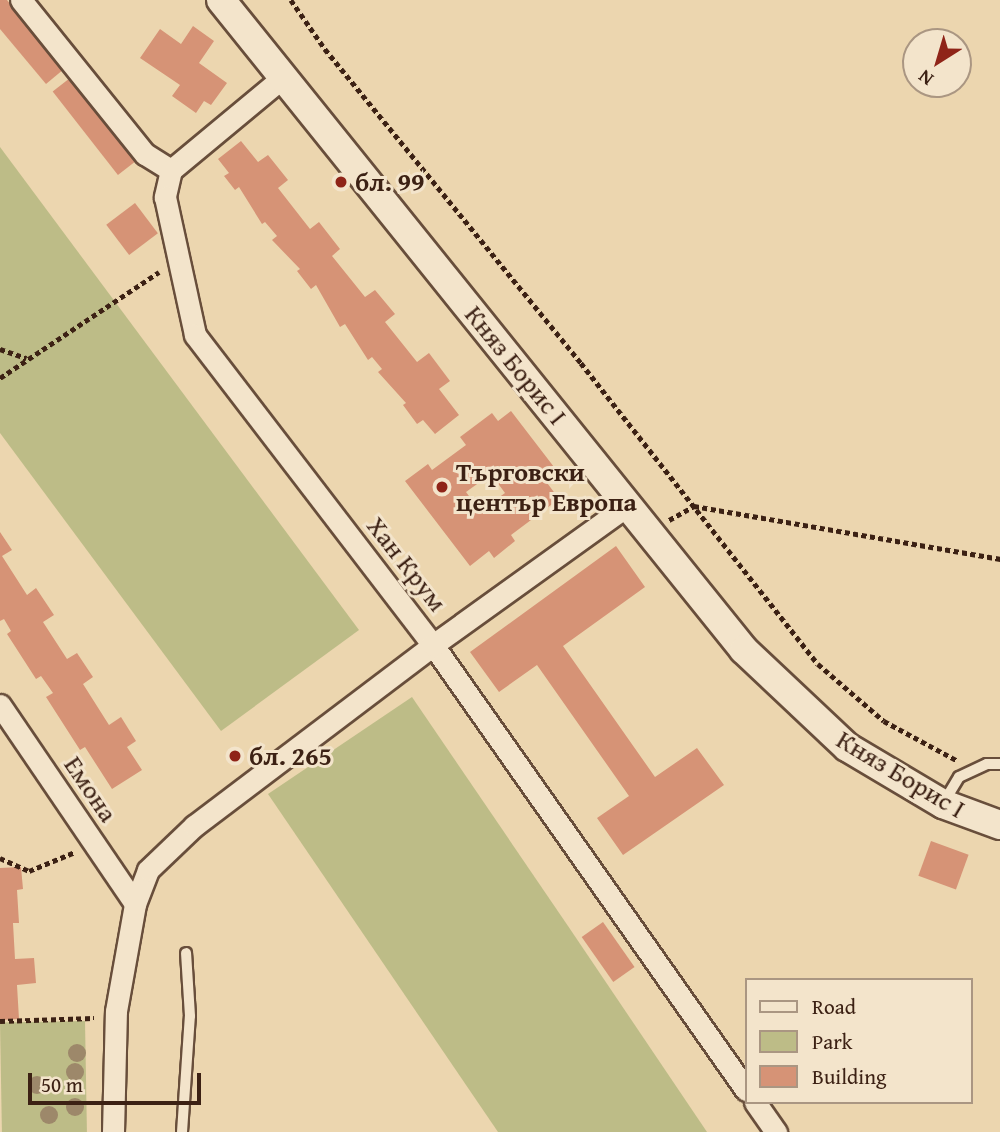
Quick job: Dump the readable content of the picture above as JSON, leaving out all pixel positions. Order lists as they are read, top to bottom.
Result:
{
  "streets": {
    "street": ["Княз Борис I", "Хан Крум", "Емона"]
  },
  "places": ["бл. 99", "Търговски център Европа", "бл. 265"],
  "legend": ["Road", "Park", "Building"],
  "scale_bar": "50 m",
  "north": "bottom left"
}
